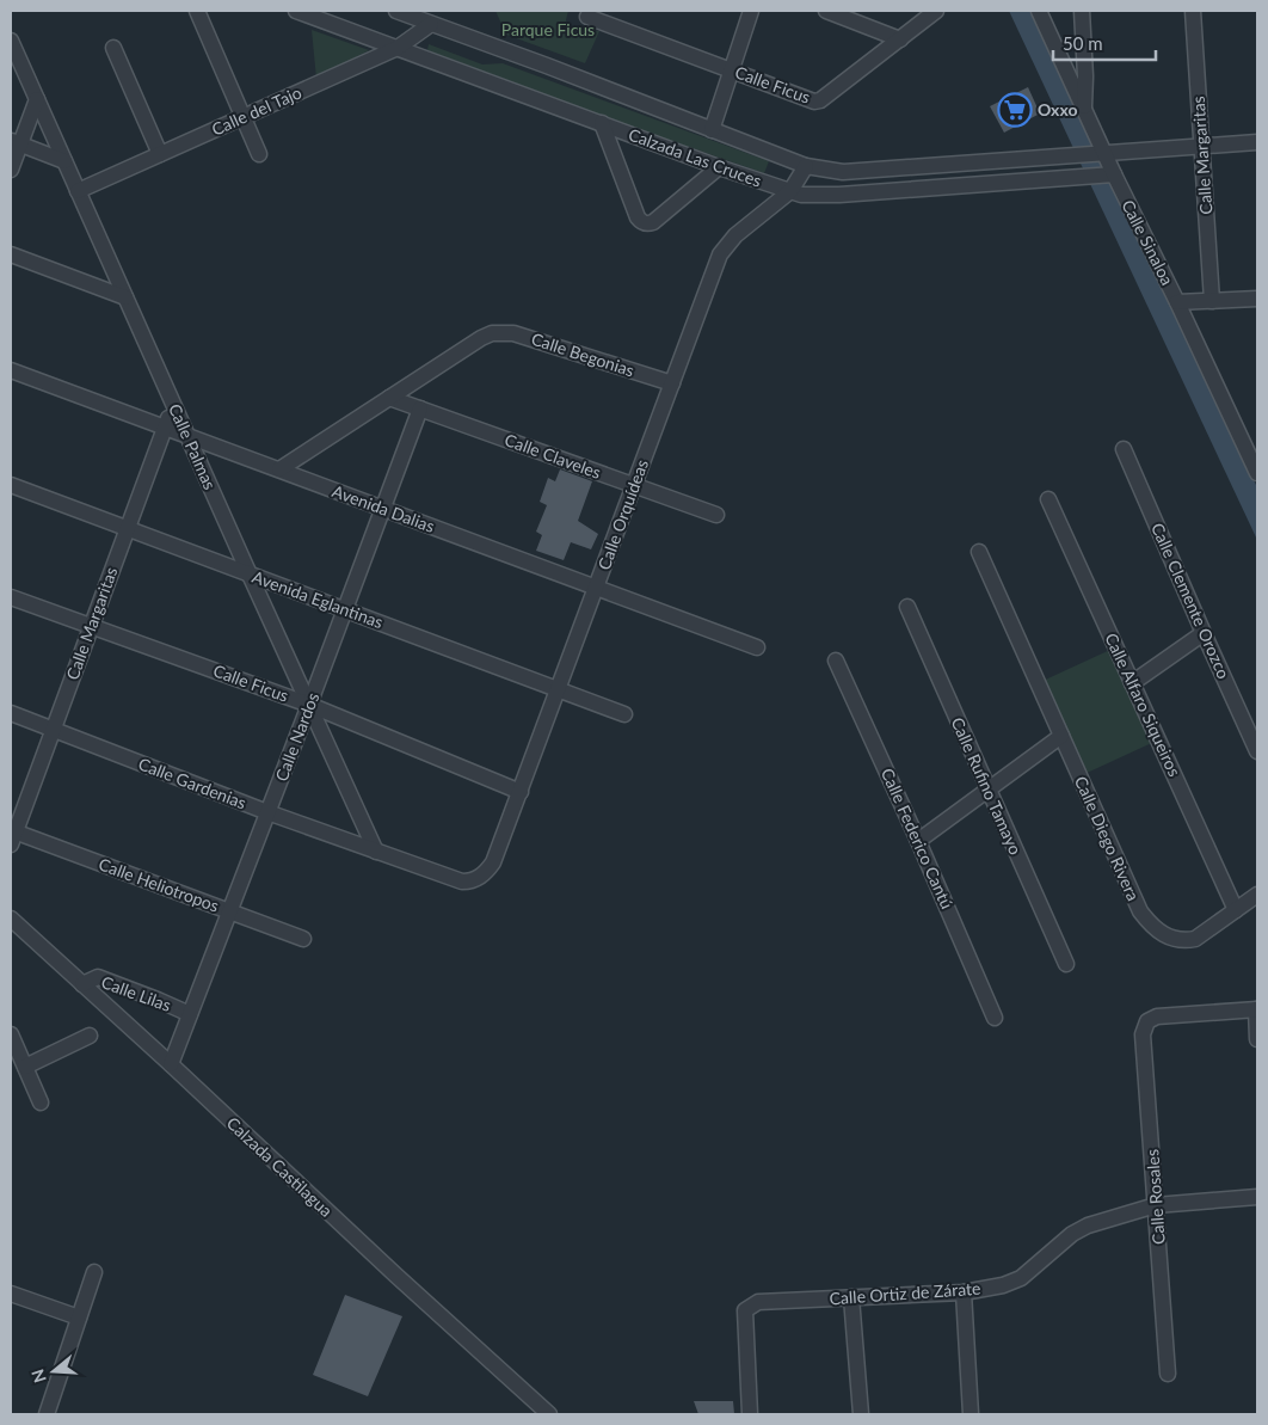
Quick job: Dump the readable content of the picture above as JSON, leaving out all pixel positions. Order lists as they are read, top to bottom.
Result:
{
  "streets": {
    "street": [
      "Calle Ficus",
      "Calle del Tajo",
      "Calle Margaritas",
      "Calzada Las Cruces",
      "Calle Sinaloa",
      "Calle Begonias",
      "Calle Palmas",
      "Calle Claveles",
      "Avenida Dalias",
      "Calle Orquídeas",
      "Avenida Eglantinas",
      "Calle Clemente Orozco",
      "Calle Alfaro Siqueiros",
      "Calle Nardos",
      "Calle Gardenias",
      "Calle Rufino Tamayo",
      "Calle Federico Cantú",
      "Calle Diego Rivera",
      "Calle Heliotropos",
      "Calle Lilas",
      "Calzada Castilagua",
      "Calle Rosales",
      "Calle Ortiz de Zárate"
    ]
  },
  "crossings": [
    ["Calle Ficus", "Calle Margaritas"],
    ["Calle Ficus", "Calle Palmas"],
    ["Calle Ficus", "Calle Orquídeas"],
    ["Calle Ficus", "Calle Nardos"],
    ["Calle del Tajo", "Calzada Las Cruces"],
    ["Calle del Tajo", "Calle Palmas"],
    ["Calle Margaritas", "Calzada Las Cruces"],
    ["Calle Margaritas", "Calle Palmas"],
    ["Calle Margaritas", "Avenida Dalias"],
    ["Calle Margaritas", "Avenida Eglantinas"],
    ["Calle Margaritas", "Calle Gardenias"],
    ["Calle Margaritas", "Calle Heliotropos"],
    ["Calzada Las Cruces", "Calle Sinaloa"],
    ["Calzada Las Cruces", "Calle Orquídeas"],
    ["Calle Begonias", "Calle Claveles"],
    ["Calle Begonias", "Calle Orquídeas"],
    ["Calle Palmas", "Avenida Dalias"],
    ["Calle Palmas", "Avenida Eglantinas"],
    ["Calle Palmas", "Calle Nardos"],
    ["Calle Palmas", "Calle Gardenias"],
    ["Calle Claveles", "Calle Orquídeas"],
    ["Calle Claveles", "Calle Nardos"],
    ["Avenida Dalias", "Calle Orquídeas"],
    ["Avenida Dalias", "Calle Nardos"],
    ["Calle Orquídeas", "Avenida Eglantinas"],
    ["Calle Orquídeas", "Calle Gardenias"],
    ["Avenida Eglantinas", "Calle Nardos"],
    ["Calle Alfaro Siqueiros", "Calle Diego Rivera"],
    ["Calle Nardos", "Calle Gardenias"],
    ["Calle Nardos", "Calle Heliotropos"],
    ["Calle Nardos", "Calle Lilas"],
    ["Calle Nardos", "Calzada Castilagua"],
    ["Calle Lilas", "Calzada Castilagua"],
    ["Calle Rosales", "Calle Ortiz de Zárate"]
  ],
  "parks": ["Parque Ficus"],
  "places": {
    "supermarket": ["Oxxo"]
  },
  "scale_bar": "50 m",
  "north": "left"
}
